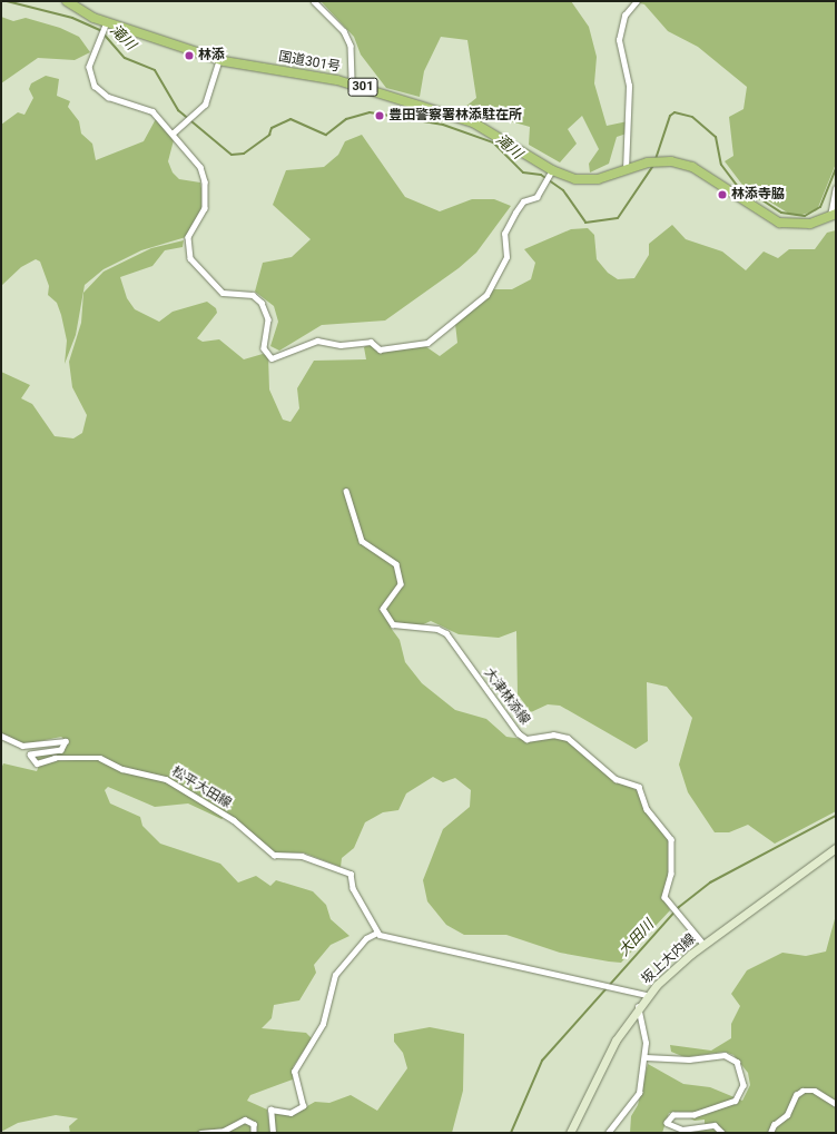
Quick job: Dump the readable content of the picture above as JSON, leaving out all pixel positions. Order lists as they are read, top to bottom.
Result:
{
  "streets": {
    "highway": ["国道301号", "301"],
    "main road": ["坂上大内線"],
    "street": ["大津林添線", "松平大田線"]
  },
  "crossings": [
    ["大津林添線", "坂上大内線"]
  ],
  "water": ["滝川", "大田川"],
  "places": ["林添", "豊田警察署林添駐在所", "林添寺脇"]
}
